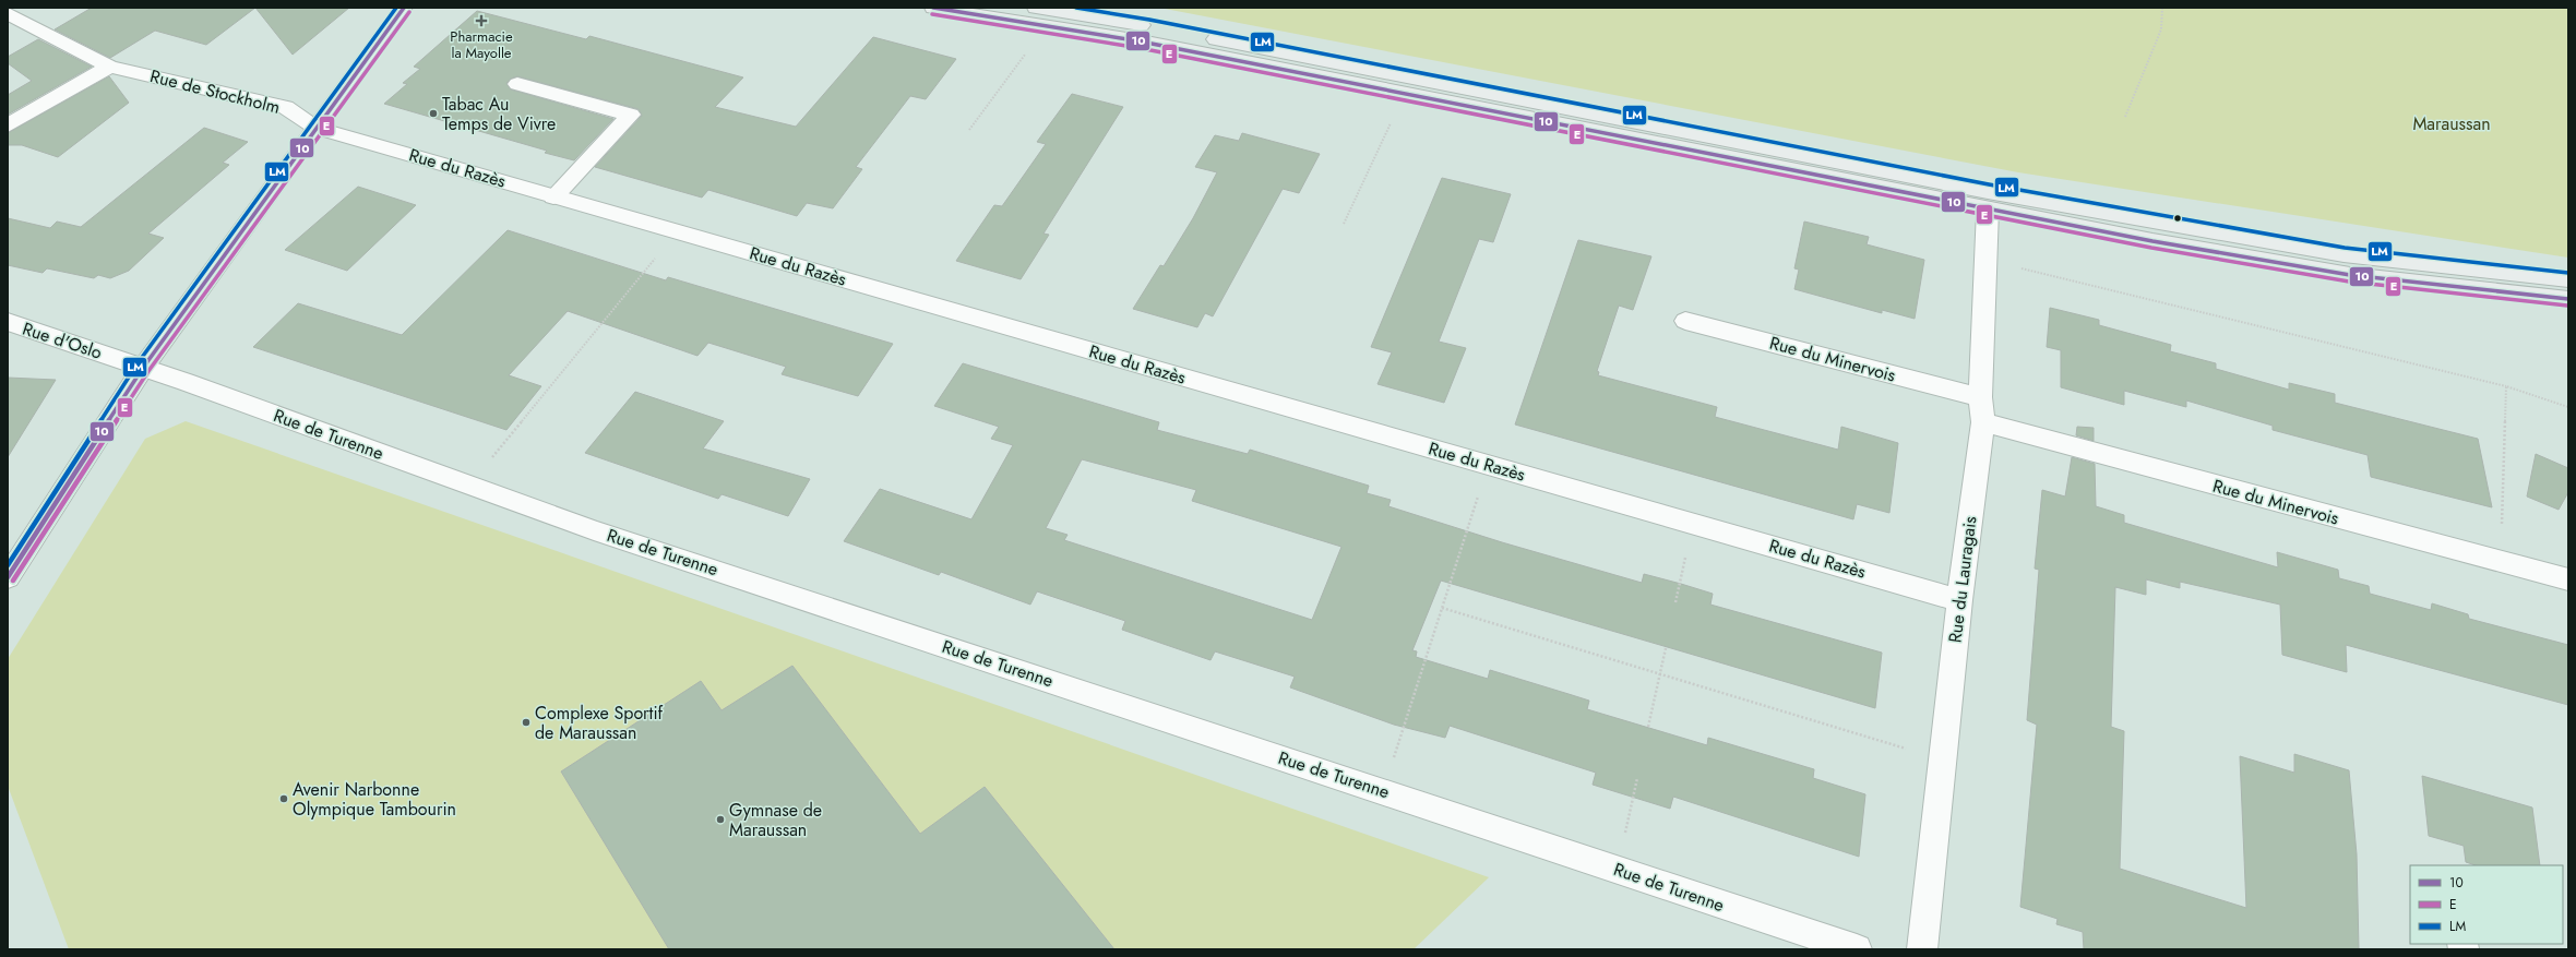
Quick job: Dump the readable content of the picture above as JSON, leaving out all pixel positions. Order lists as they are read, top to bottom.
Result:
{
  "streets": {
    "street": [
      "Rue de Stockholm",
      "Rue du Razès",
      "Rue d'Oslo",
      "Rue du Minervois",
      "Rue de Turenne",
      "Rue du Lauragais"
    ]
  },
  "crossings": [
    ["Rue de Stockholm", "Rue du Razès"],
    ["Rue du Razès", "Rue du Lauragais"],
    ["Rue d'Oslo", "Rue de Turenne"],
    ["Rue du Minervois", "Rue du Lauragais"]
  ],
  "parks": ["Maraussan"],
  "places": {
    "health": ["Pharmacie la Mayolle"],
    "other": [
      "Tabac Au Temps de Vivre",
      "Complexe Sportif de Maraussan",
      "Avenir Narbonne Olympique Tambourin",
      "Gymnase de Maraussan"
    ]
  },
  "lines": ["transit line 10", "transit line LM", "transit line E"],
  "legend": ["10", "E", "LM"]
}
